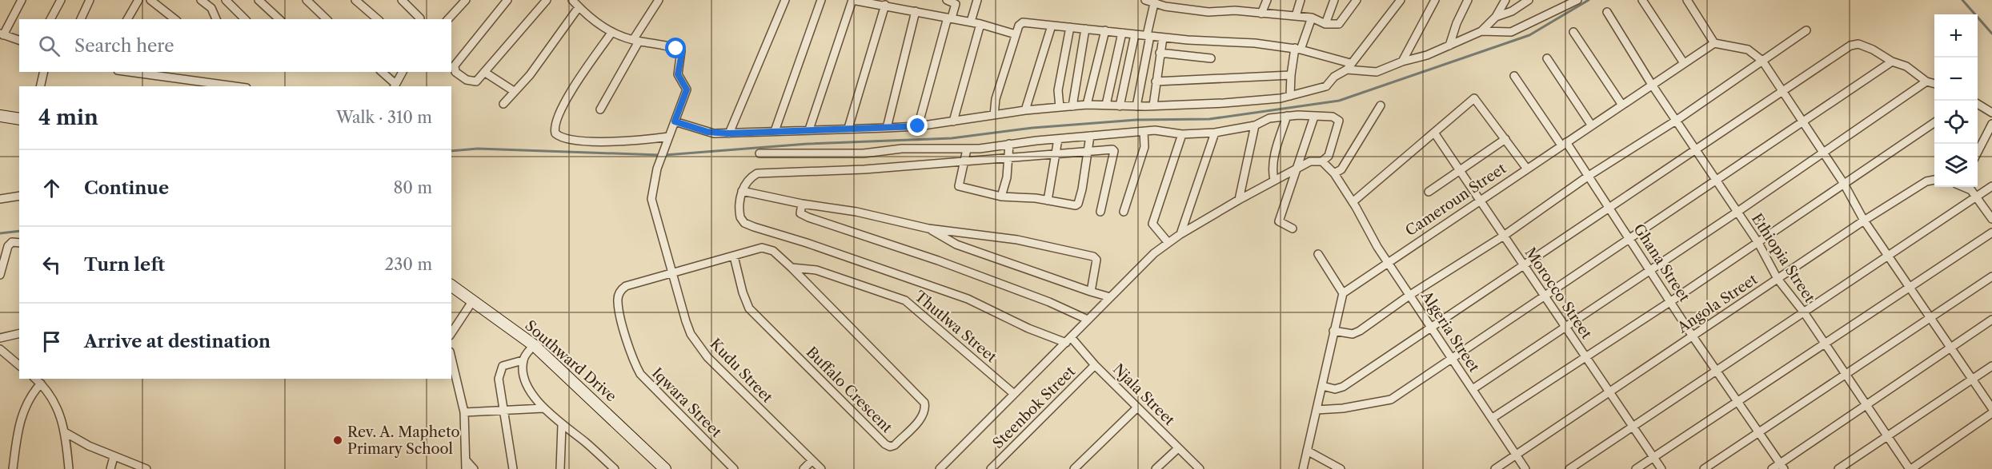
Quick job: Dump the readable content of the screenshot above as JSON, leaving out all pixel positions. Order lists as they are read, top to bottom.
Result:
{
  "streets": {
    "main road": ["Southward Drive"],
    "street": [
      "Cameroun Street",
      "Ethiopia Street",
      "Ghana Street",
      "Morocco Street",
      "Angola Street",
      "Thutlwa Street",
      "Algeria Street",
      "Kudu Street",
      "Buffalo Crescent",
      "Njala Street",
      "Iqwara Street",
      "Steenbok Street"
    ]
  },
  "crossings": [
    ["Cameroun Street", "Ethiopia Street"],
    ["Cameroun Street", "Ghana Street"],
    ["Cameroun Street", "Morocco Street"],
    ["Cameroun Street", "Algeria Street"],
    ["Ethiopia Street", "Angola Street"],
    ["Ghana Street", "Angola Street"],
    ["Morocco Street", "Angola Street"],
    ["Angola Street", "Algeria Street"],
    ["Thutlwa Street", "Buffalo Crescent"],
    ["Kudu Street", "Iqwara Street"],
    ["Njala Street", "Steenbok Street"]
  ],
  "places": ["Rev. A. Mapheto Primary School"],
  "page": {
    "map_buttons": ["+", "−"],
    "search": "Search here",
    "heading": ["4 min", "Walk · 310 m"],
    "list": [
      ["Continue", "80 m"],
      ["Turn left", "230 m"],
      "Arrive at destination"
    ]
  }
}
